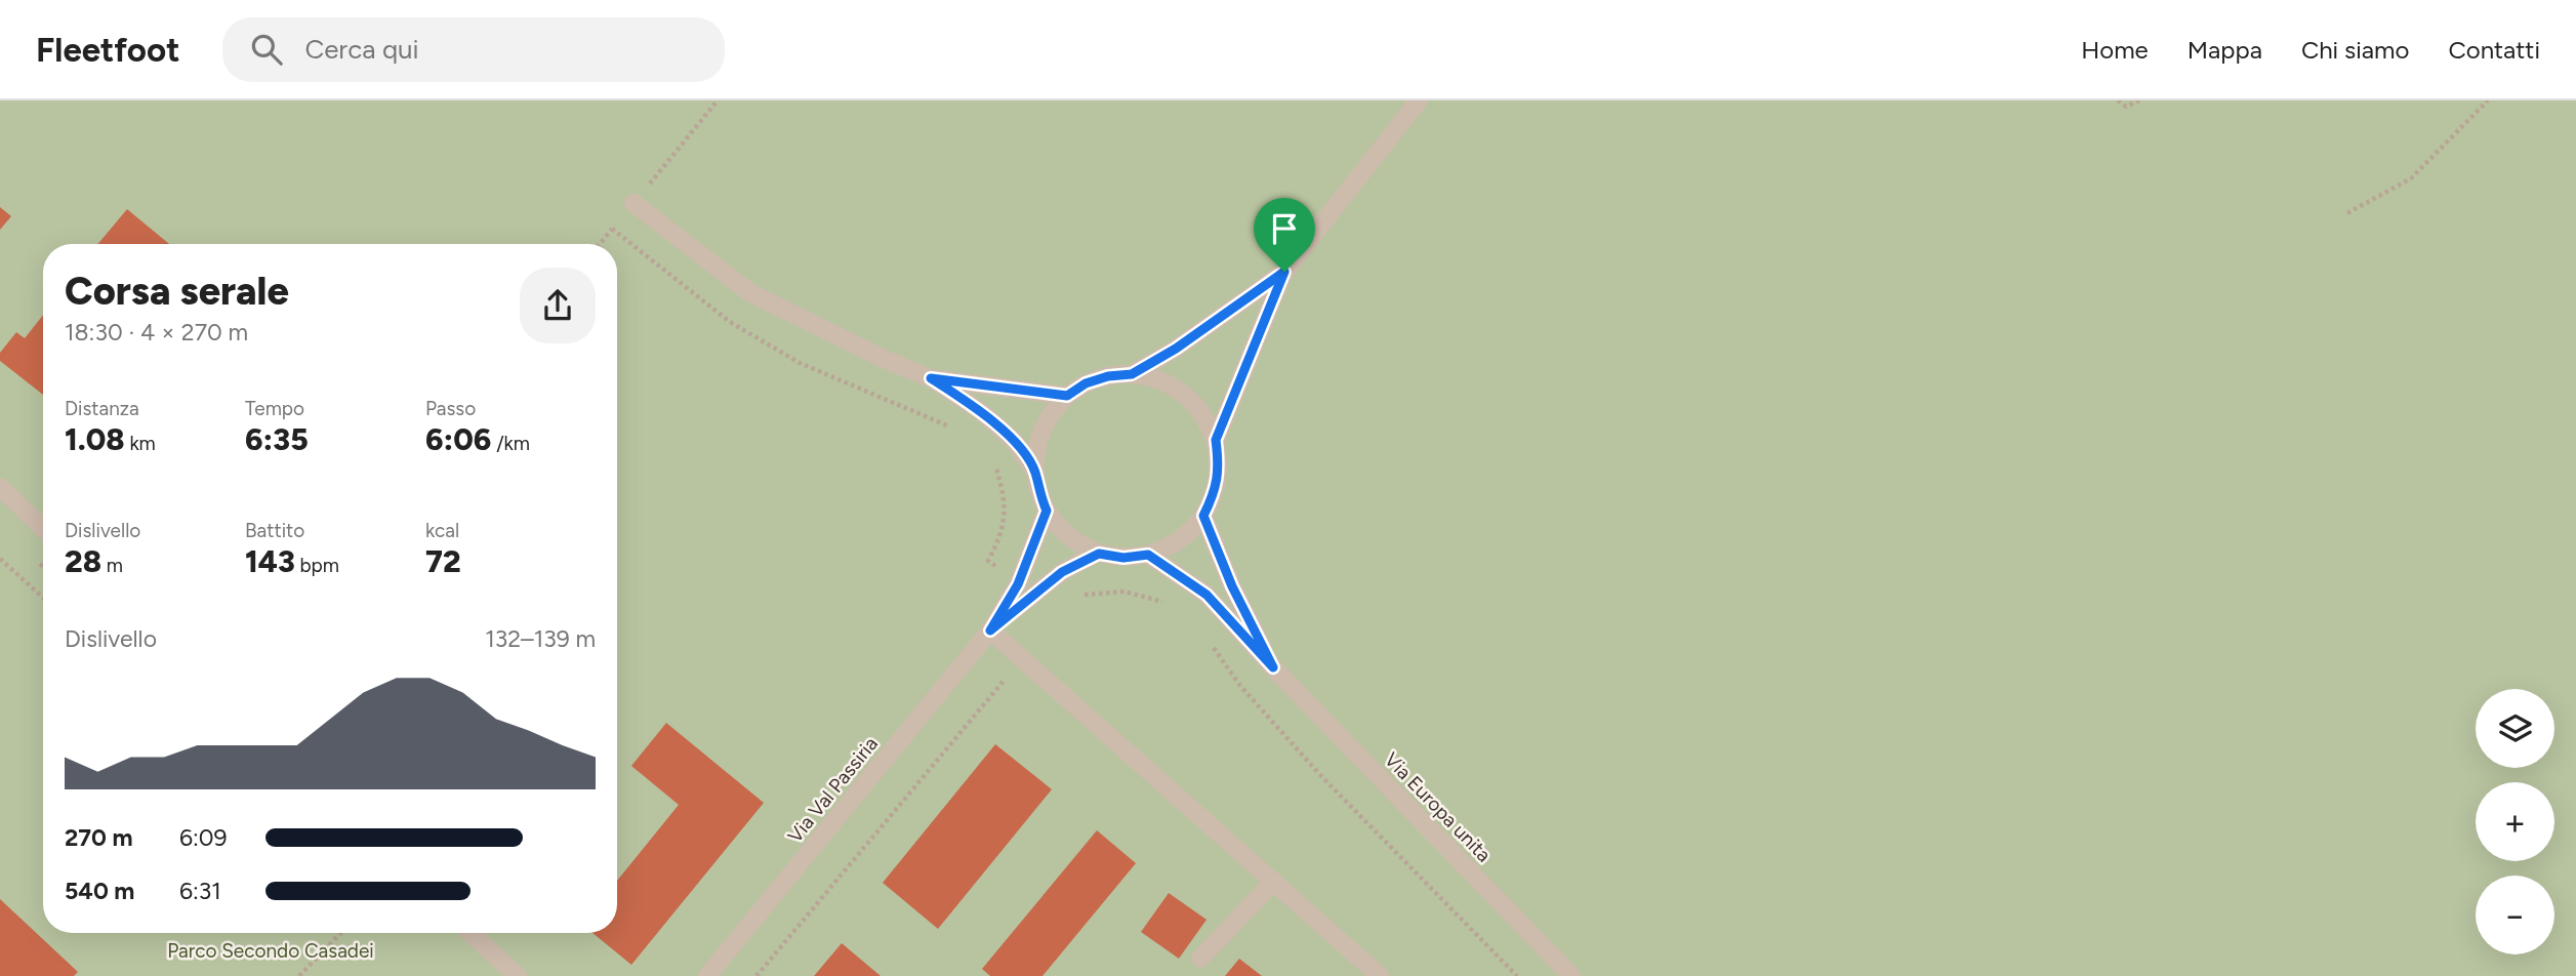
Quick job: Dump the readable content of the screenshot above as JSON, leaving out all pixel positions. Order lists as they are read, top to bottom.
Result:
{
  "streets": {
    "street": ["Via Val Passiria", "Via Europa unita"]
  },
  "crossings": [
    ["Via Val Passiria", "Via Europa unita"]
  ],
  "parks": ["Parco Secondo Casadei"],
  "page": {
    "header": "Fleetfoot",
    "search": "Cerca qui",
    "nav": [
      "Home",
      "Mappa",
      "Chi siamo",
      "Contatti"
    ],
    "heading": ["Corsa serale", "18:30 · 4 × 270 m"],
    "stats": [
      ["Distanza", "1.08 km"],
      ["Tempo", "6:35"],
      ["Passo", "6:06 /km"],
      ["Dislivello", "28 m"],
      ["Battito", "143 bpm"],
      ["kcal", "72"]
    ],
    "chart": ["Dislivello", "132–139 m"],
    "map_buttons": ["+", "−"],
    "list": [
      {
        "name": "270 m",
        "note": "6:09"
      },
      {
        "name": "540 m",
        "note": "6:31"
      }
    ]
  }
}
